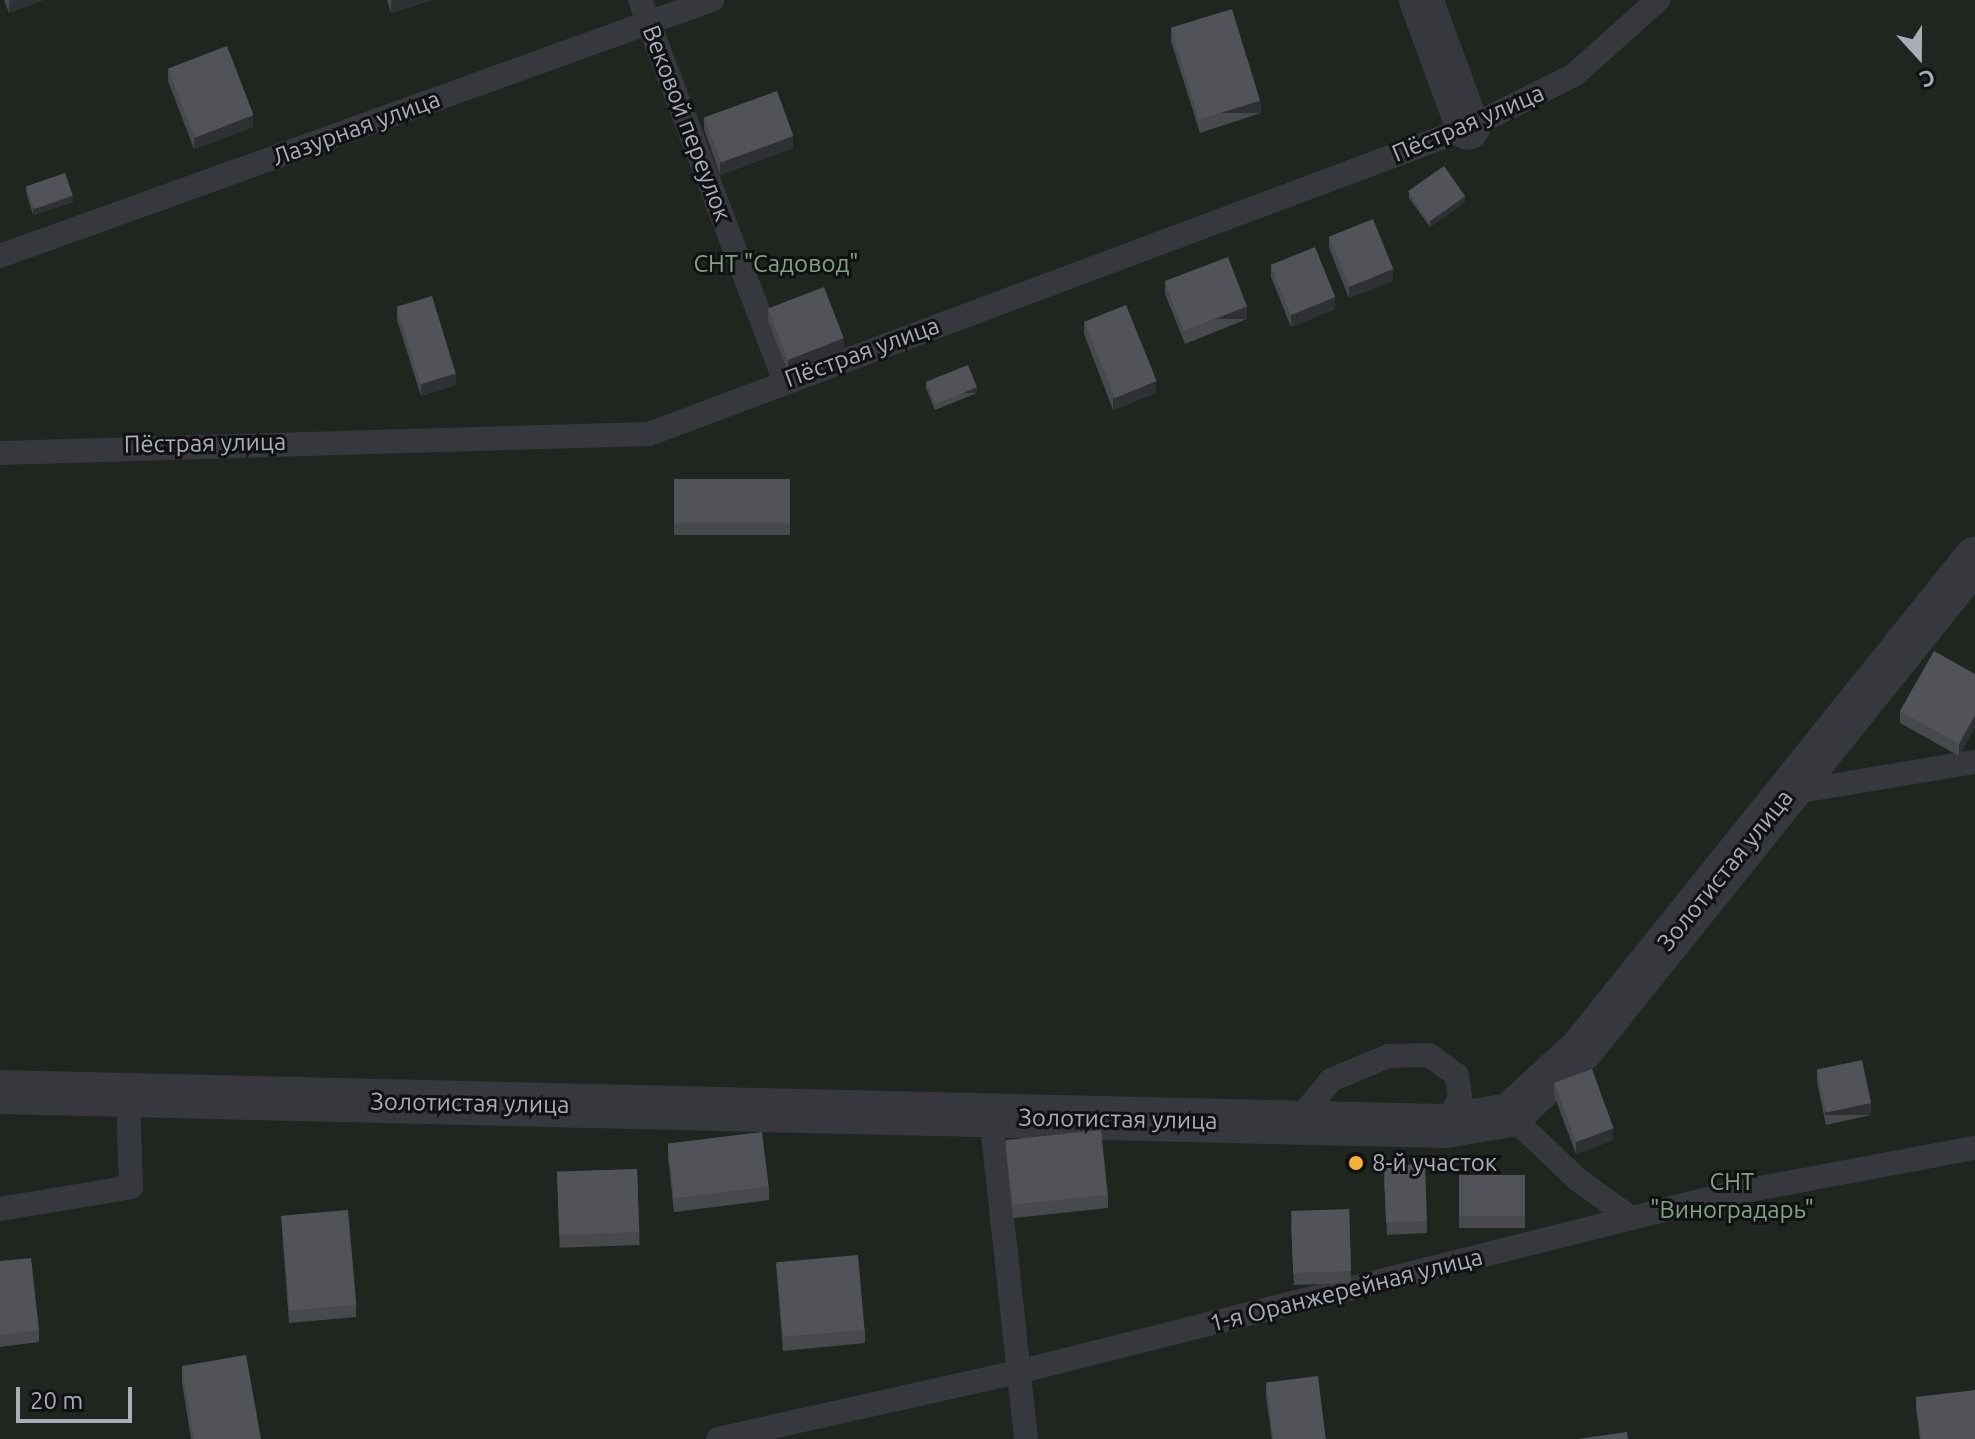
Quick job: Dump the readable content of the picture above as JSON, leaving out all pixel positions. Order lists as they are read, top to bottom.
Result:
{
  "streets": {
    "street": ["Золотистая улица"],
    "lane": [
      "Вековой переулок",
      "Пёстрая улица",
      "Лазурная улица",
      "1-я Оранжерейная улица"
    ]
  },
  "crossings": [
    ["Вековой переулок", "Пёстрая улица"],
    ["Вековой переулок", "Лазурная улица"]
  ],
  "parks": ["СНТ \"Садовод\"", "СНТ \"Виноградарь\""],
  "places": ["8-й участок"],
  "scale_bar": "20 m",
  "north": "bottom"
}
